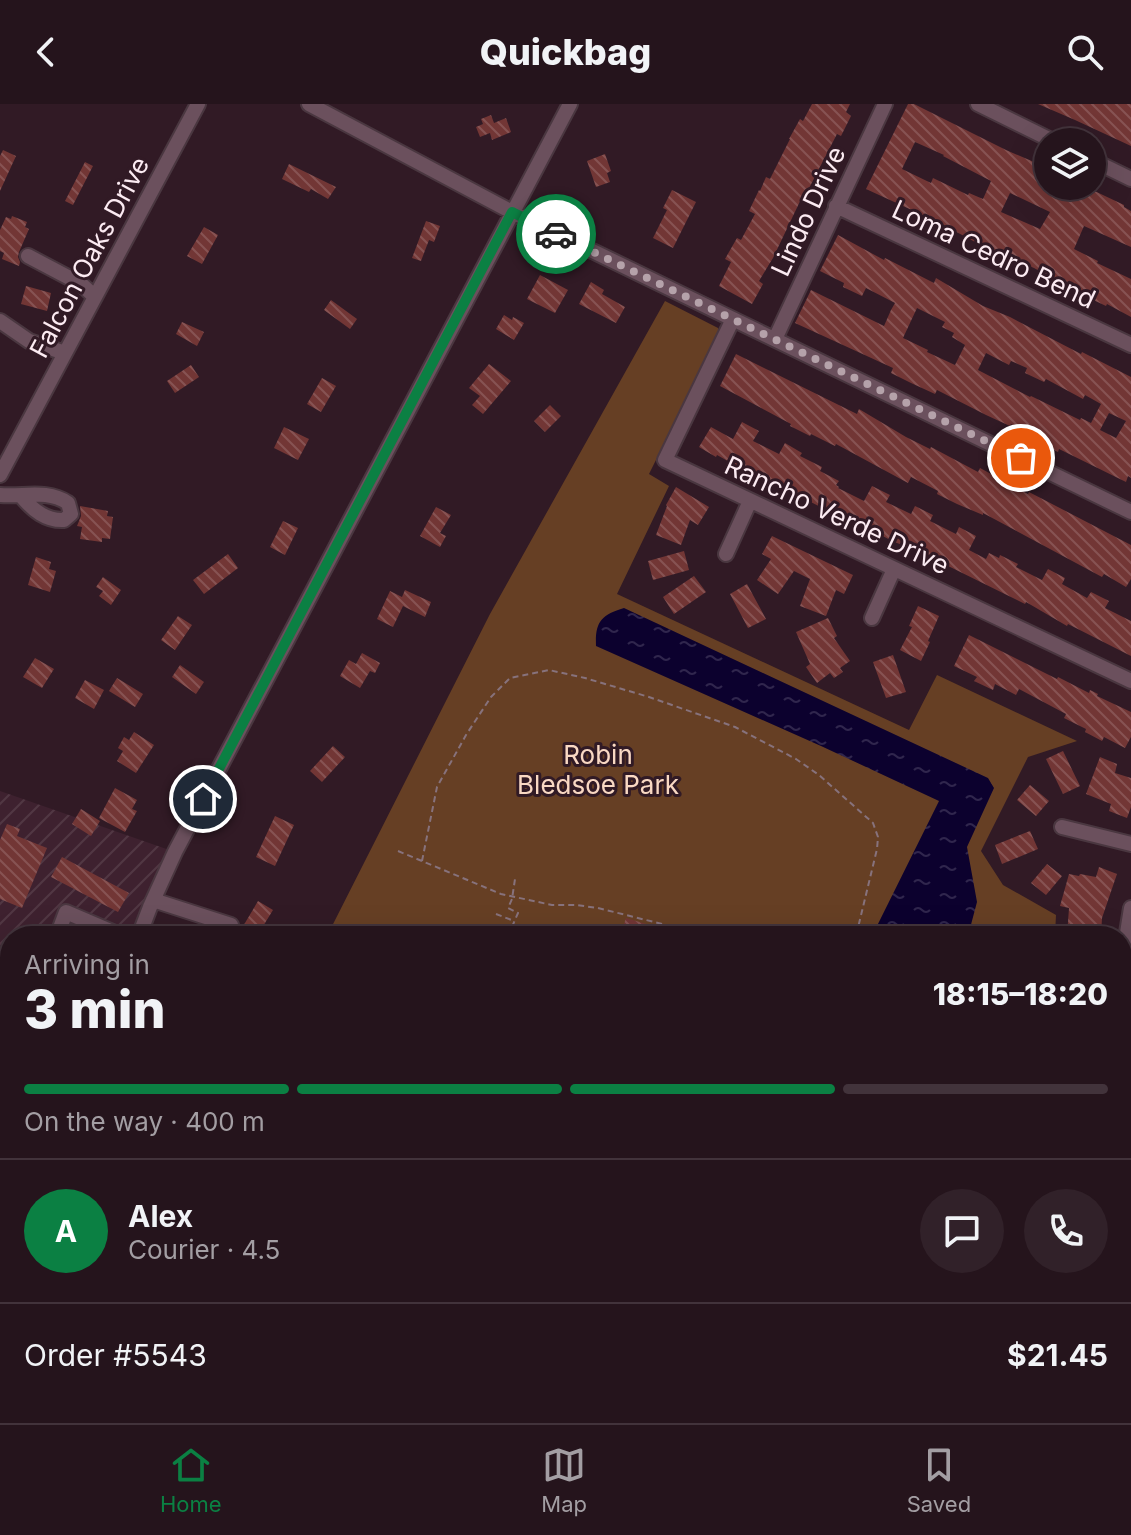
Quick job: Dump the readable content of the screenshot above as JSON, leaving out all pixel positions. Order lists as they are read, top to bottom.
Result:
{
  "streets": {
    "street": [
      "Lindo Drive",
      "Loma Cedro Bend",
      "Falcon Oaks Drive",
      "Rancho Verde Drive"
    ]
  },
  "crossings": [
    ["Lindo Drive", "Loma Cedro Bend"]
  ],
  "parks": ["Robin Bledsoe Park"],
  "page": {
    "header": "Quickbag",
    "heading": ["3 min", "Arriving in", "18:15–18:20"],
    "panel": [
      "Alex",
      "Courier · 4.5",
      "Order #5543",
      "$21.45"
    ],
    "bar": "On the way · 400 m",
    "round": "A",
    "tabs": ["Home", "Map", "Saved"]
  }
}
